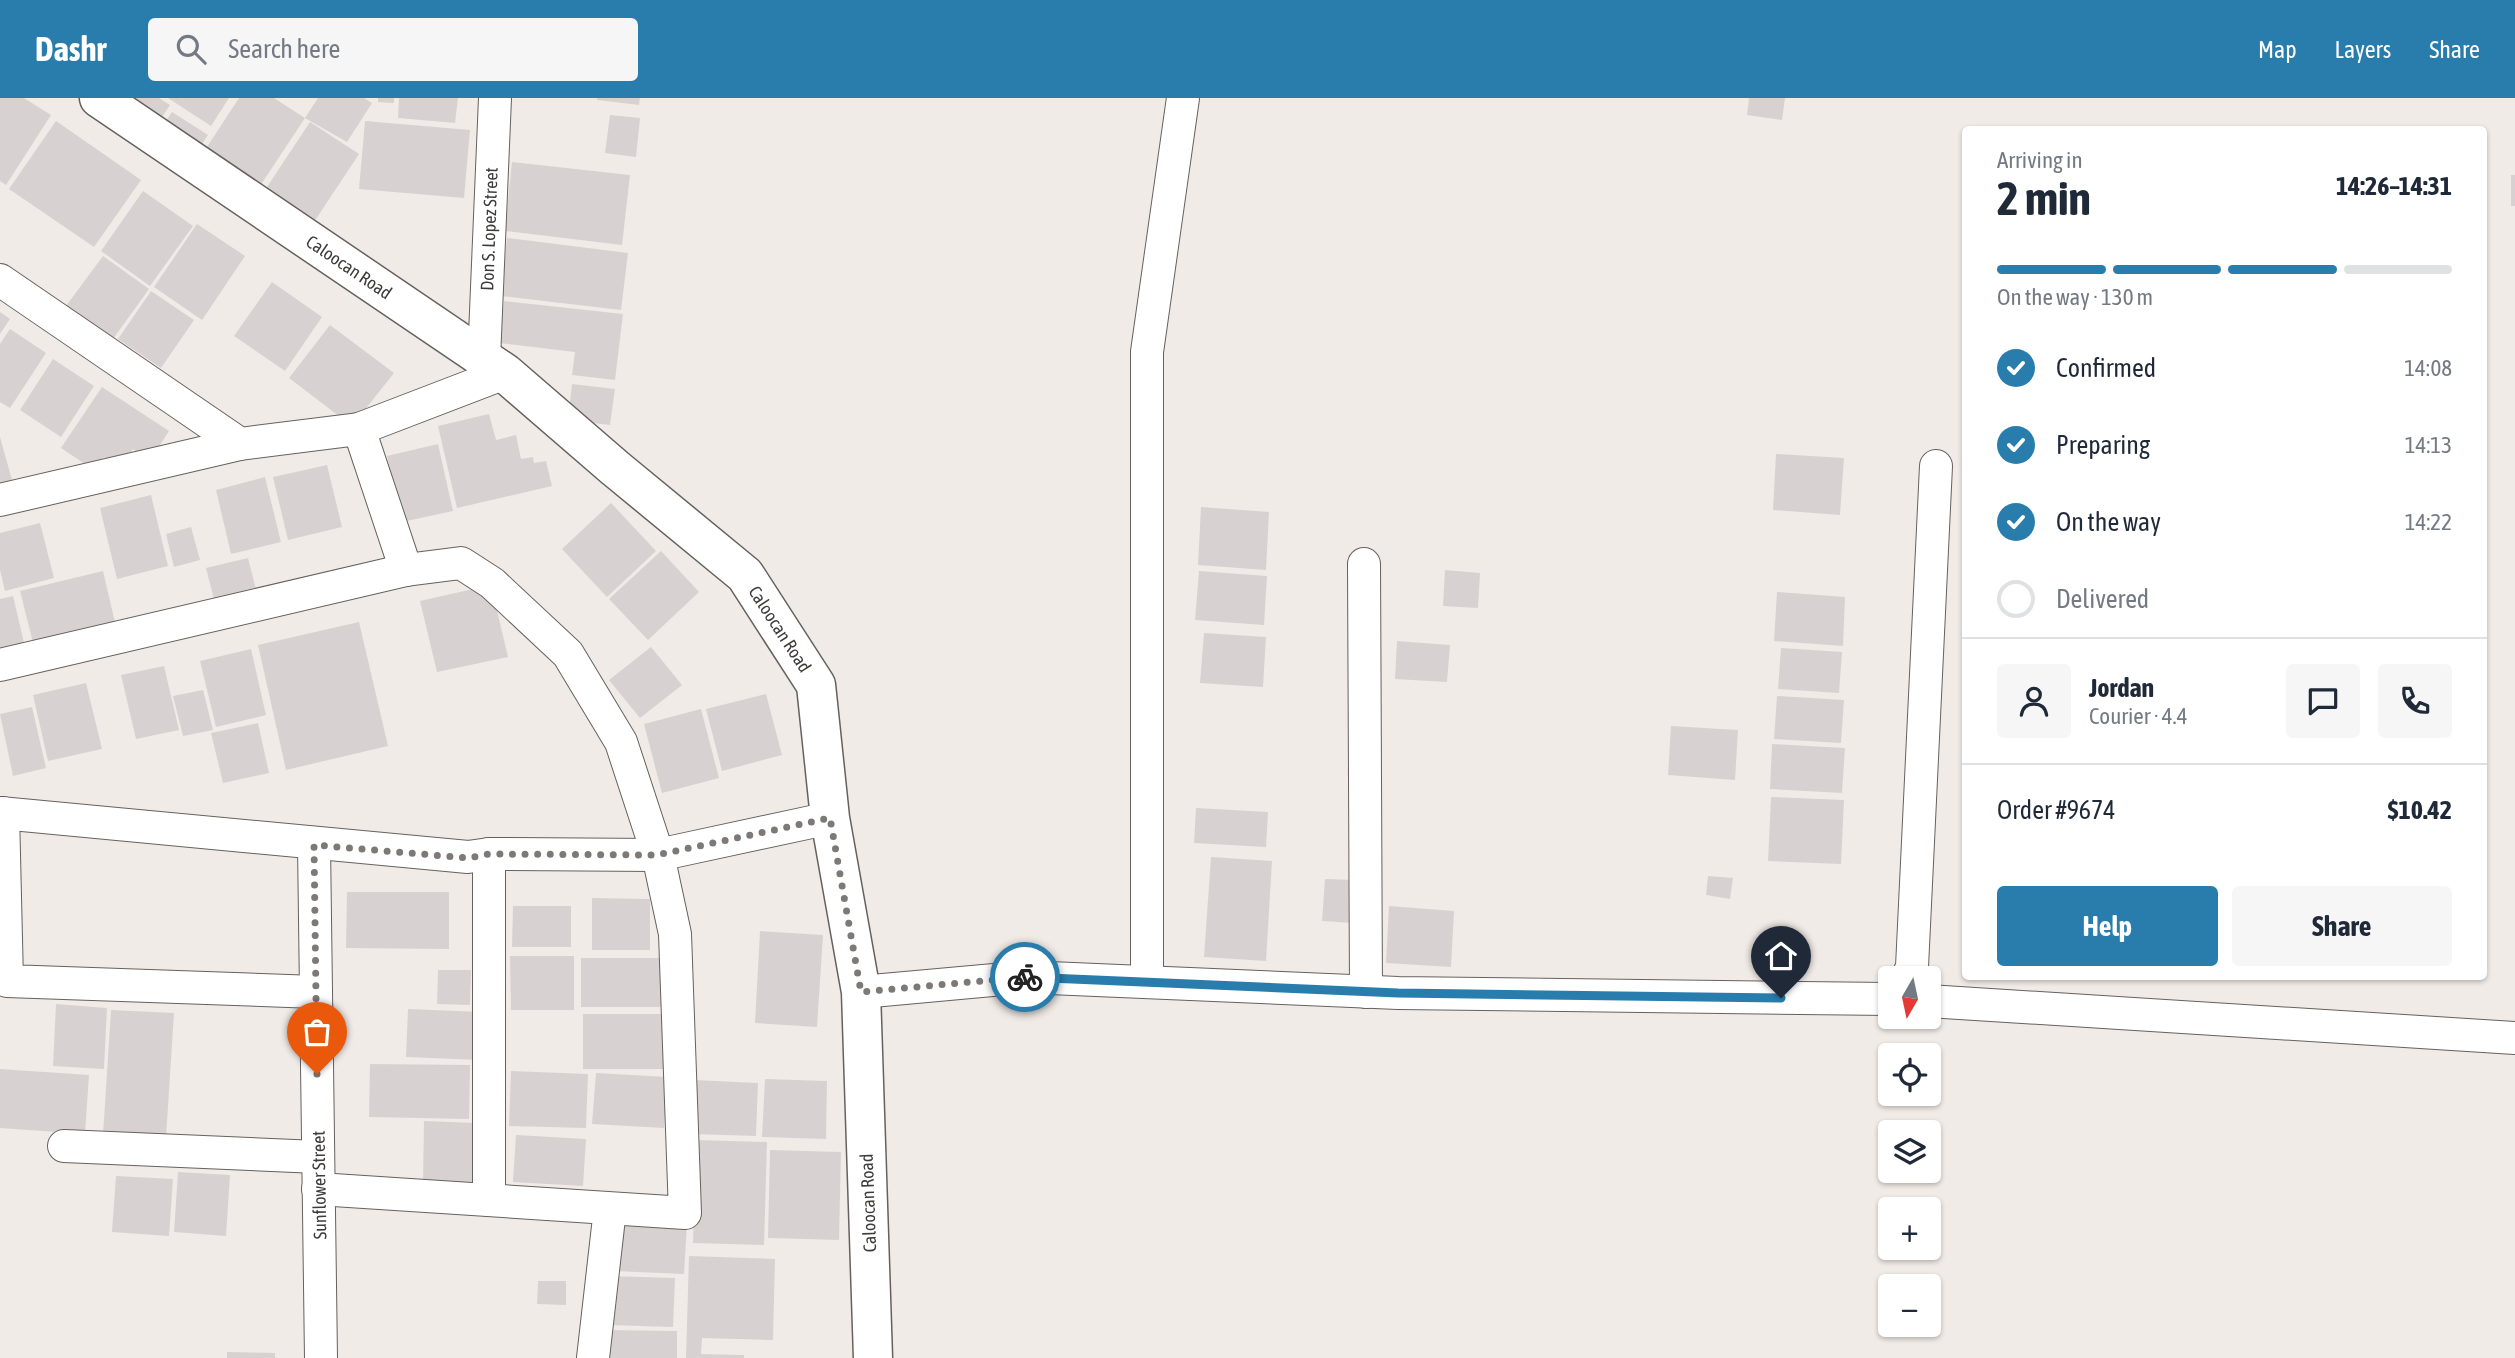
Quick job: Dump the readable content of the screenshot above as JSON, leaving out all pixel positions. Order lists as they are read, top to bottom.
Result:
{
  "streets": {
    "street": ["Don S. Lopez Street", "Caloocan Road", "Sunflower Street"]
  },
  "crossings": [
    ["Don S. Lopez Street", "Caloocan Road"]
  ],
  "north": "bottom",
  "page": {
    "header": "Dashr",
    "search": "Search here",
    "nav": ["Map", "Layers", "Share"],
    "heading": ["2 min", "Arriving in", "14:26–14:31"],
    "panel": [
      "Jordan",
      "Courier · 4.4",
      "Order #9674",
      "$10.42"
    ],
    "bar": "On the way · 130 m",
    "list": [
      ["Confirmed", "14:08"],
      ["Preparing", "14:13"],
      ["On the way", "14:22"],
      "Delivered"
    ],
    "buttons": ["Help", "Share"],
    "map_buttons": ["+", "−"]
  }
}
